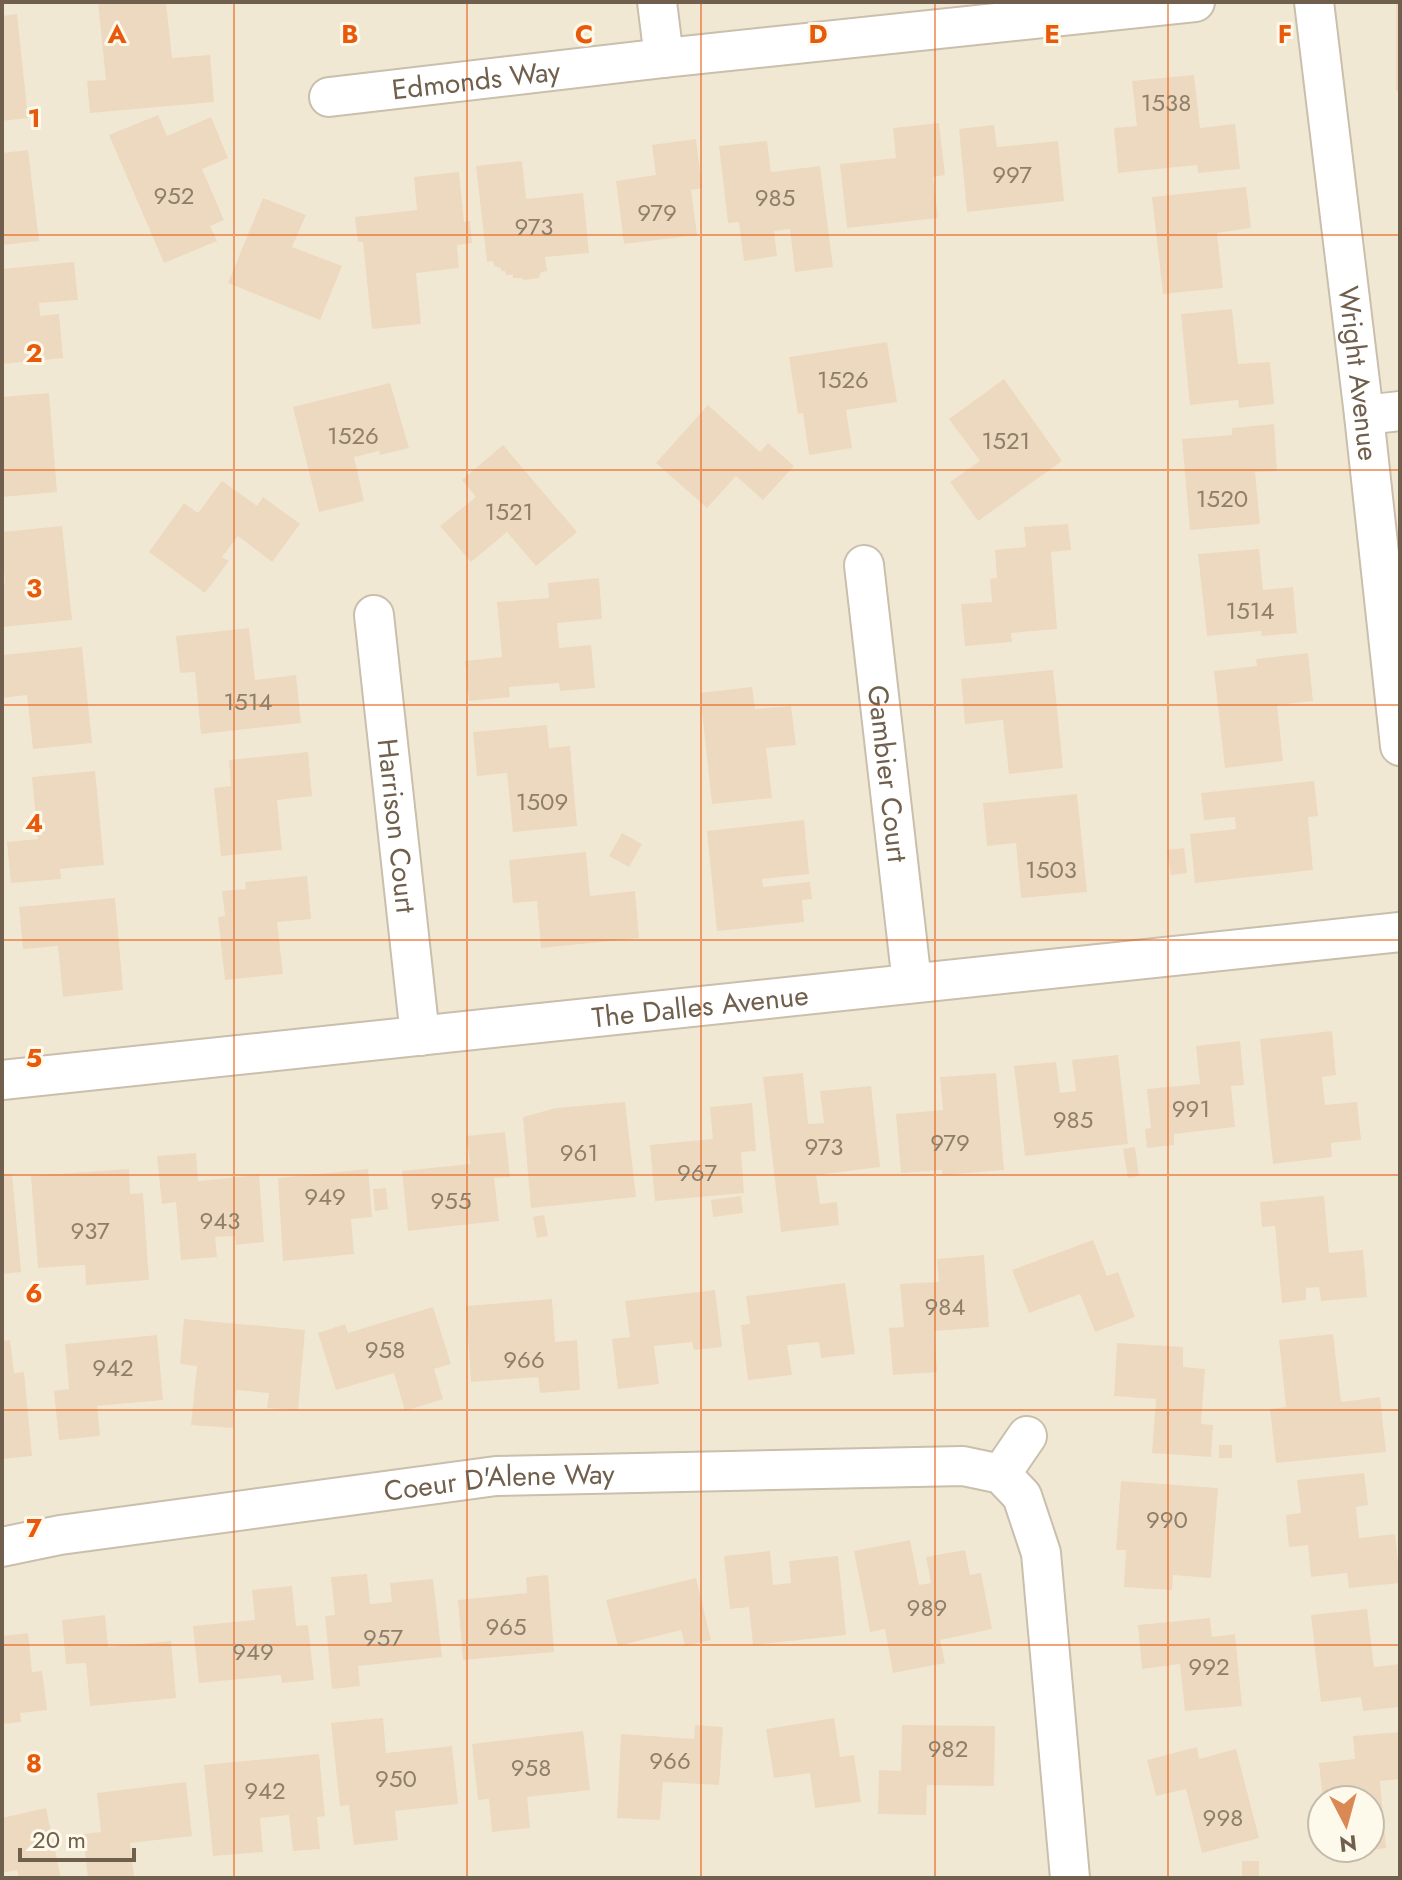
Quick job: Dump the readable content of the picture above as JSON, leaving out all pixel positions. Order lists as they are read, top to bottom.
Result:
{
  "streets": {
    "street": [
      "Edmonds Way",
      "Wright Avenue",
      "Gambier Court",
      "Harrison Court",
      "The Dalles Avenue",
      "Coeur D'Alene Way"
    ]
  },
  "crossings": [
    ["Gambier Court", "The Dalles Avenue"],
    ["Harrison Court", "The Dalles Avenue"]
  ],
  "house_numbers": [
    "1538",
    "997",
    "952",
    "985",
    "979",
    "973",
    "1526",
    "1526",
    "1521",
    "1520",
    "1521",
    "1514",
    "1514",
    "1509",
    "1503",
    "991",
    "985",
    "979",
    "973",
    "961",
    "967",
    "949",
    "955",
    "943",
    "937",
    "984",
    "958",
    "966",
    "942",
    "990",
    "989",
    "965",
    "957",
    "949",
    "992",
    "982",
    "966",
    "958",
    "950",
    "942",
    "998"
  ],
  "scale_bar": "20 m",
  "north": "bottom",
  "grid": {
    "columns": [
      "A",
      "B",
      "C",
      "D",
      "E",
      "F"
    ],
    "rows": [
      "1",
      "2",
      "3",
      "4",
      "5",
      "6",
      "7",
      "8"
    ]
  }
}
